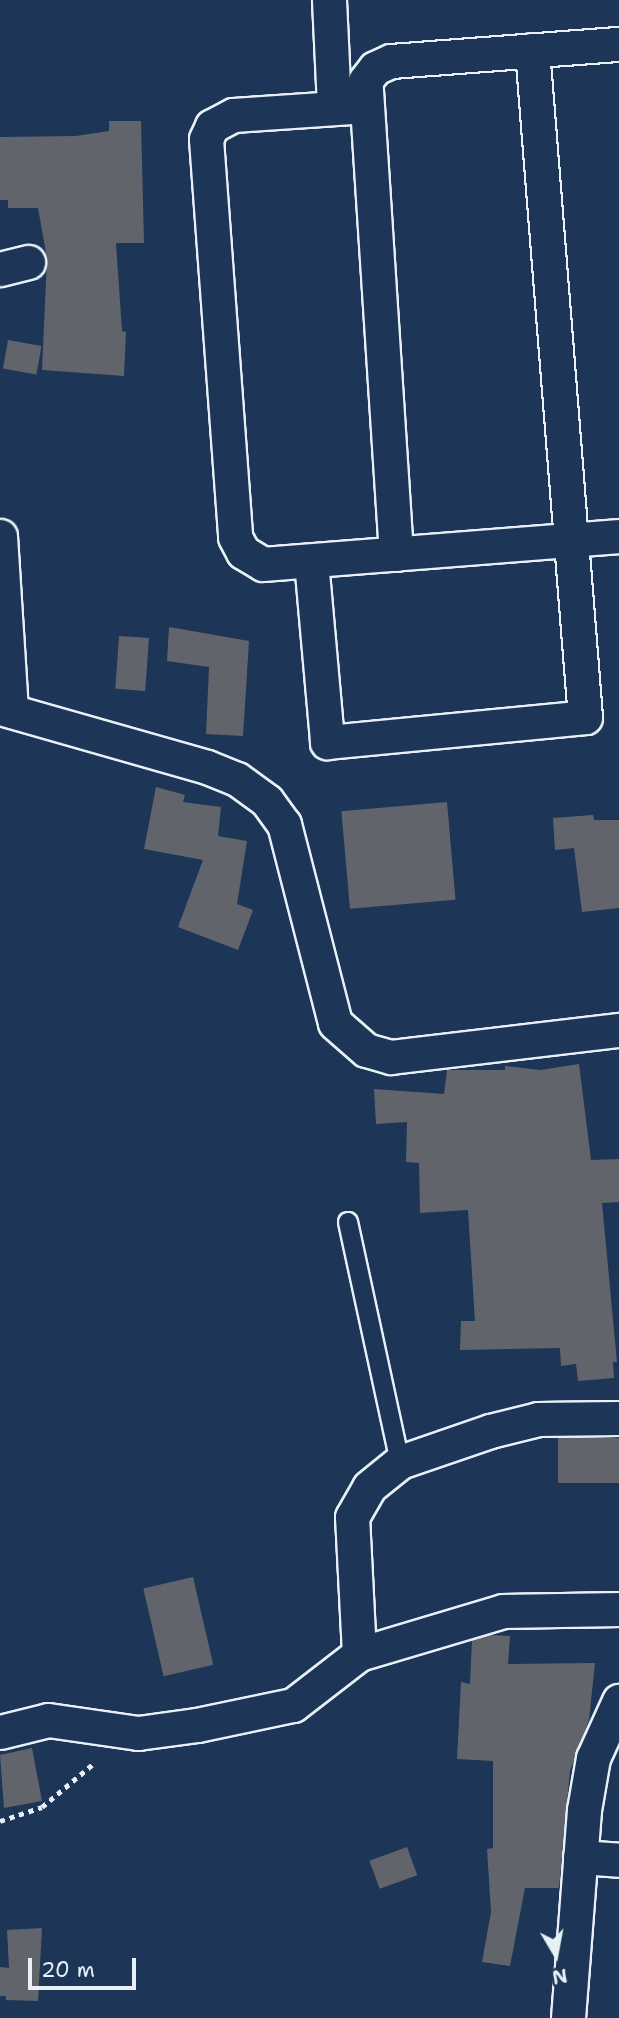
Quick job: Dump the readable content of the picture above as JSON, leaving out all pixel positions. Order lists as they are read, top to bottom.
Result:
{
  "scale_bar": "20 m",
  "north": "bottom"
}
